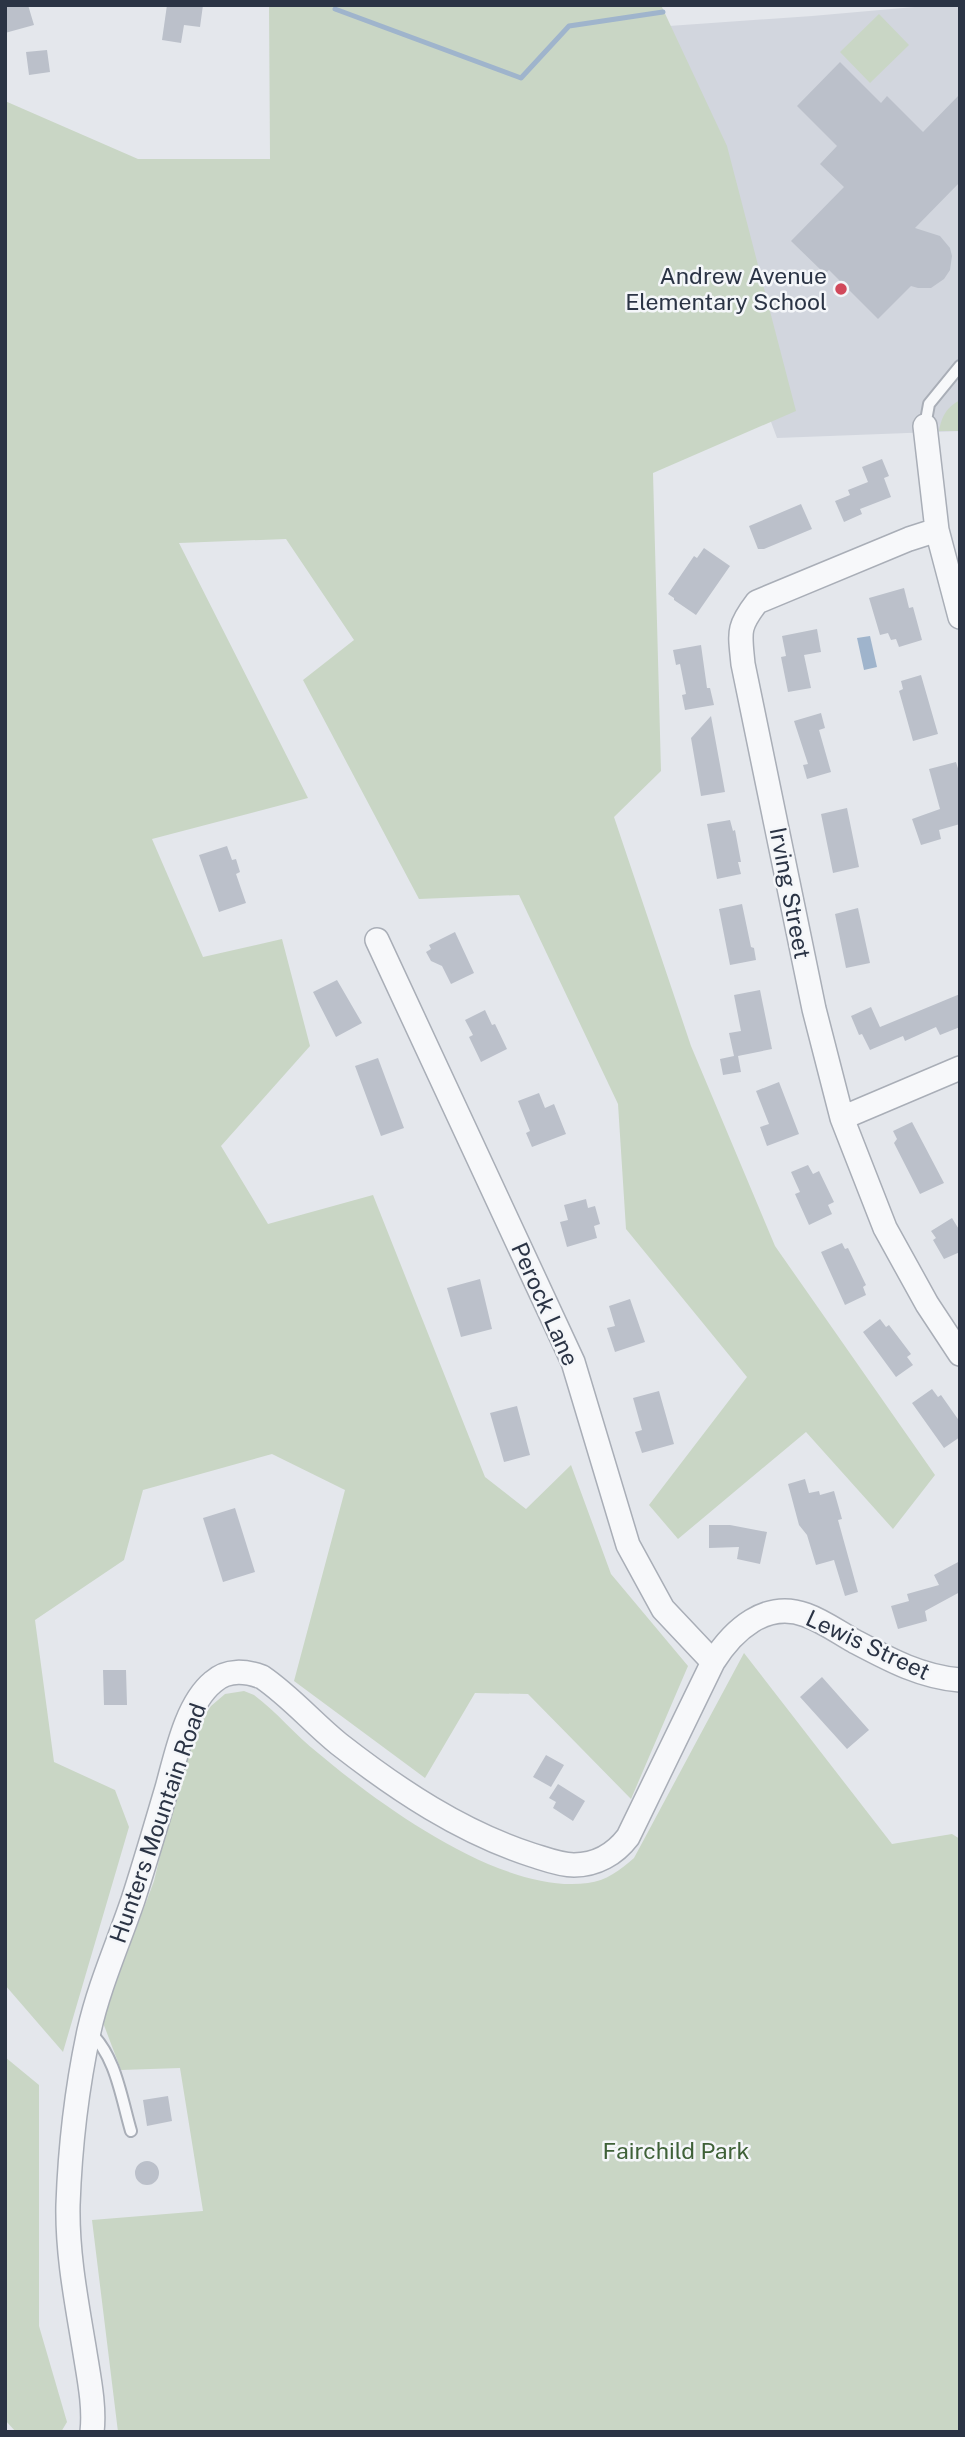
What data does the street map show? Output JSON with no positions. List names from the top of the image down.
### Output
{
  "streets": {
    "street": [
      "Irving Street",
      "Perock Lane",
      "Lewis Street",
      "Hunters Mountain Road"
    ]
  },
  "crossings": [
    ["Perock Lane", "Lewis Street"],
    ["Perock Lane", "Hunters Mountain Road"],
    ["Lewis Street", "Hunters Mountain Road"]
  ],
  "parks": ["Fairchild Park"],
  "places": ["Andrew Avenue Elementary School"]
}
